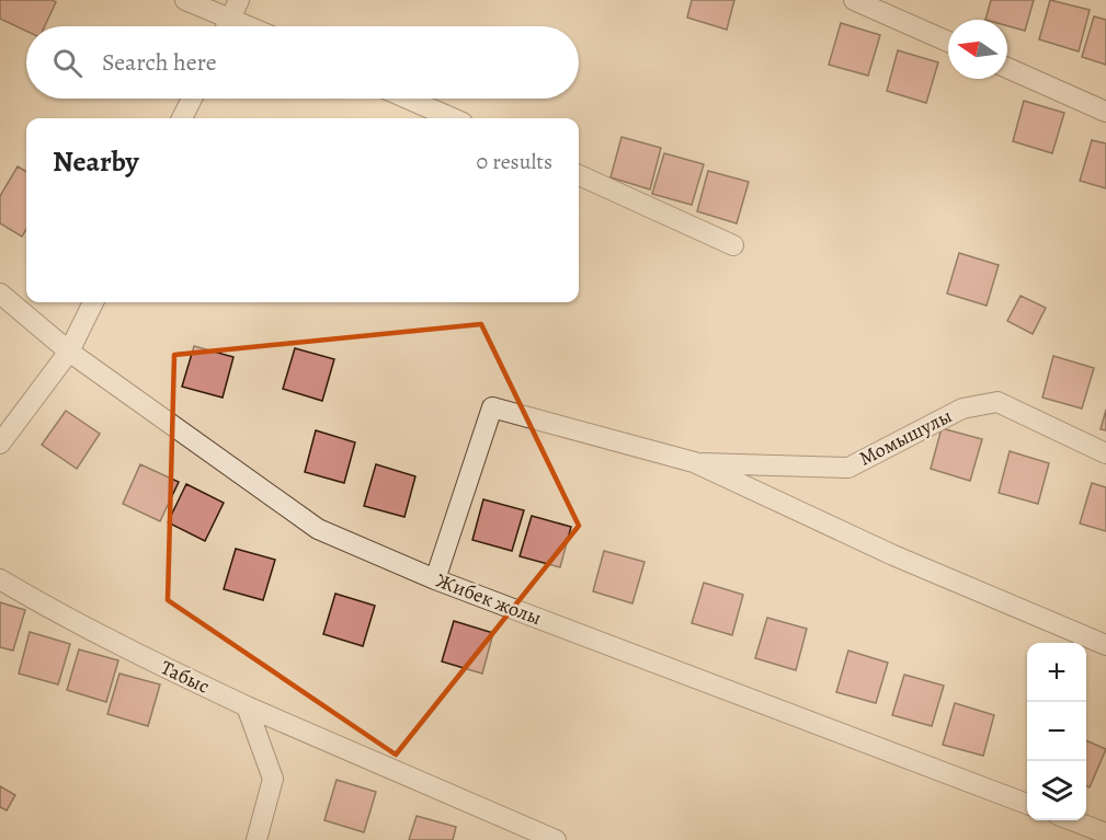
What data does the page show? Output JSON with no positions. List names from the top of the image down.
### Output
{
  "streets": {
    "street": ["Момышулы", "Жибек жолы", "Табыс"]
  },
  "north": "left",
  "page": {
    "search": "Search here",
    "heading": ["Nearby", "0 results"],
    "map_buttons": ["+", "−"]
  }
}
